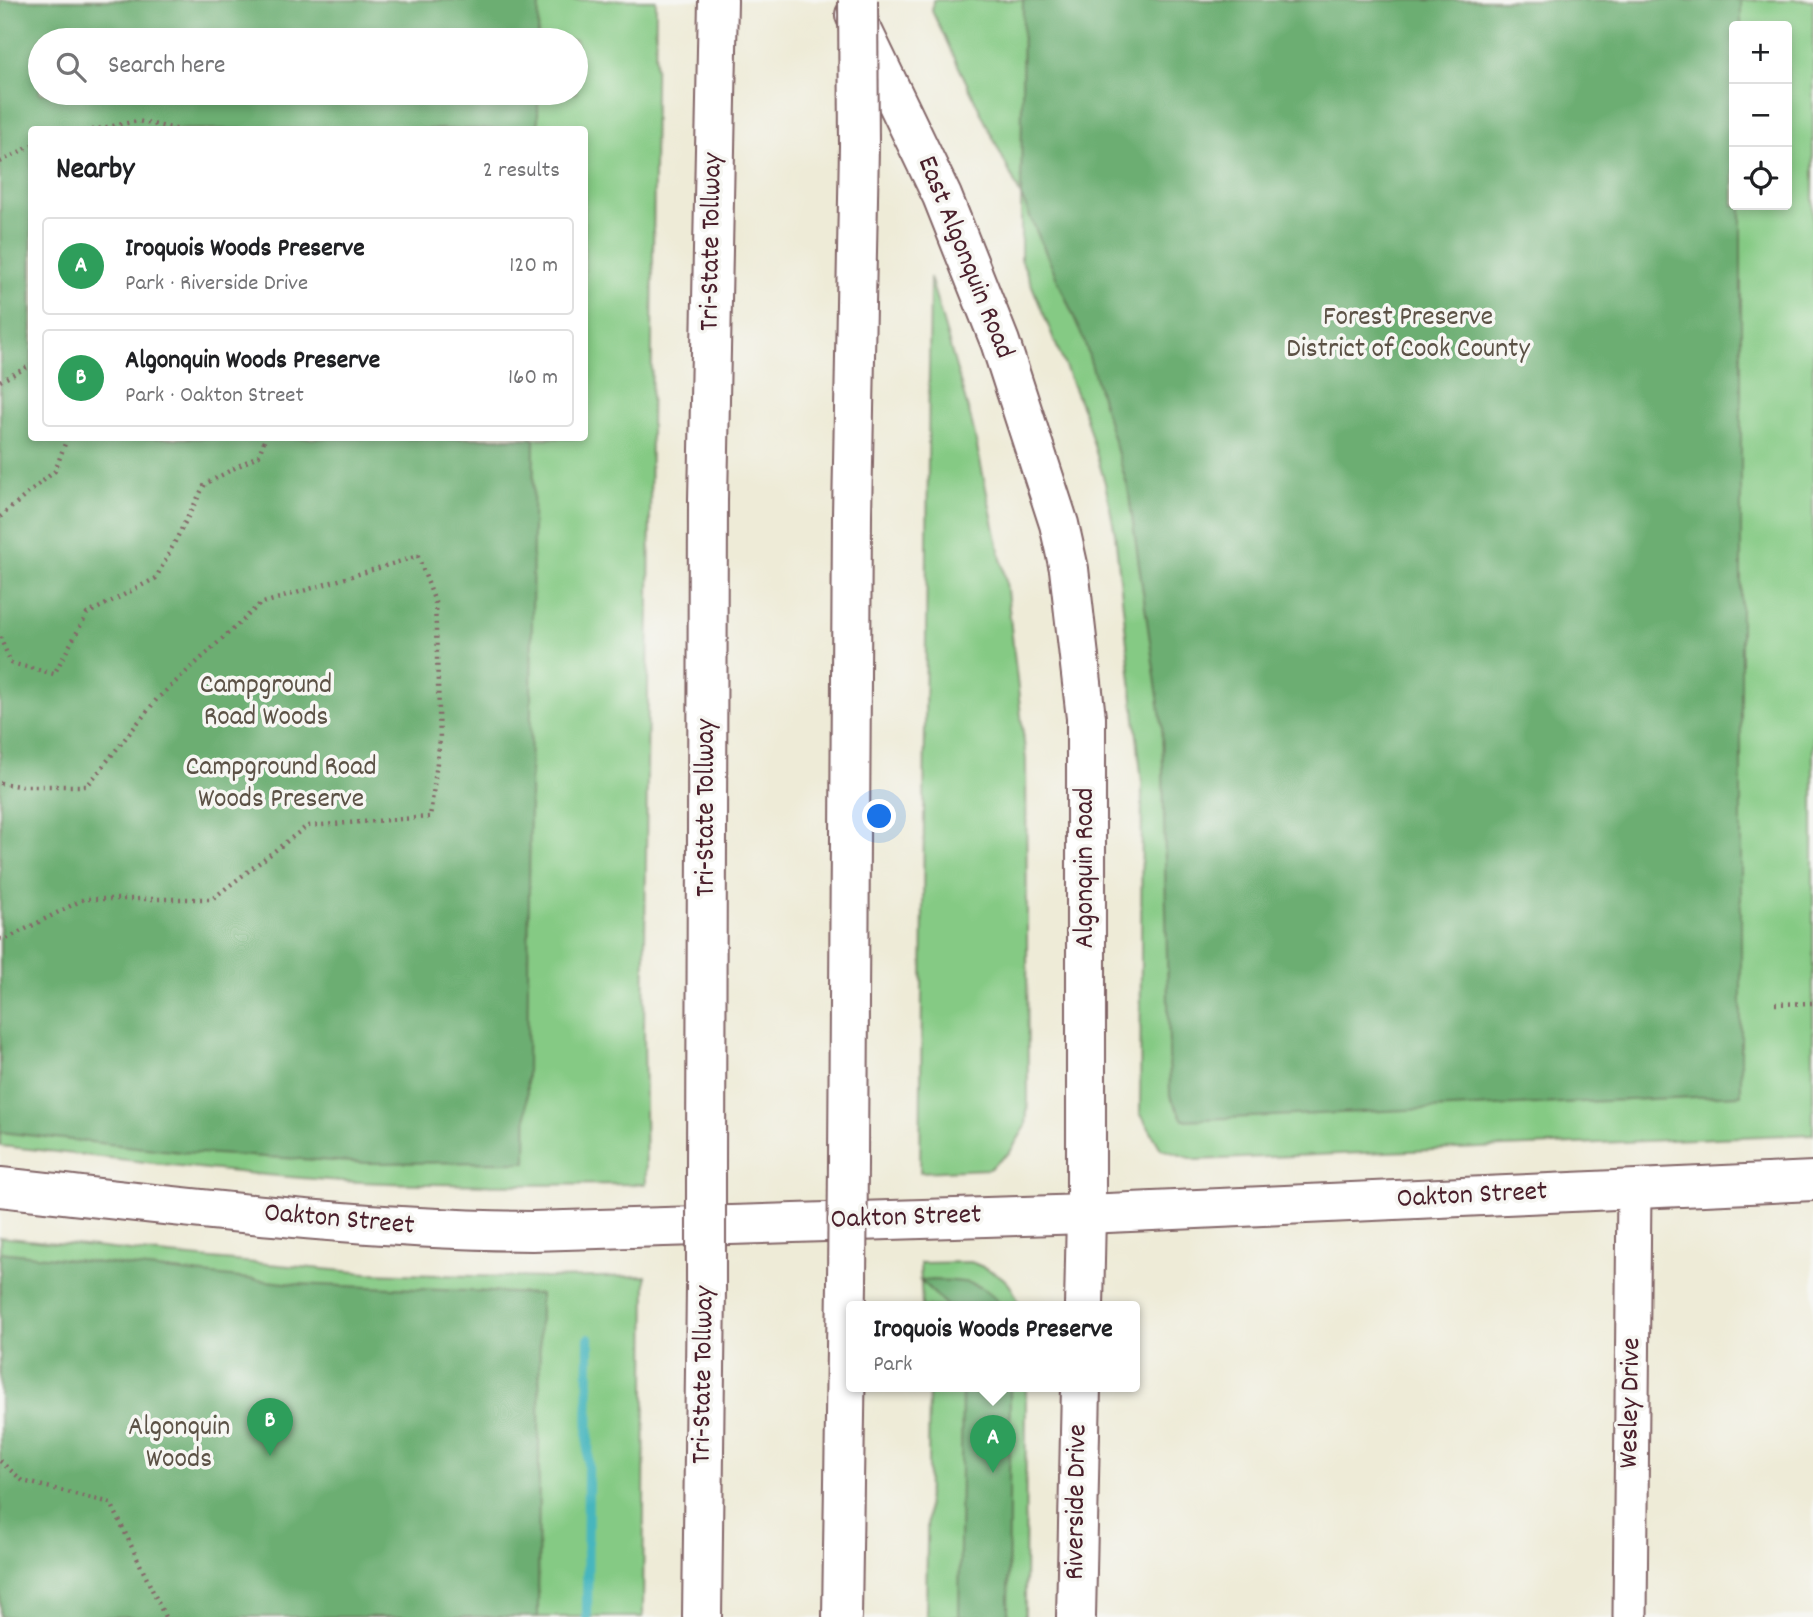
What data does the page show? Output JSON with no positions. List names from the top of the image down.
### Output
{
  "streets": {
    "main road": [
      "Tri-State Tollway",
      "East Algonquin Road",
      "Algonquin Road",
      "Oakton Street",
      "Riverside Drive"
    ],
    "street": ["Wesley Drive"]
  },
  "crossings": [
    ["East Algonquin Road", "Algonquin Road"],
    ["Algonquin Road", "Oakton Street"],
    ["Oakton Street", "Wesley Drive"]
  ],
  "parks": [
    "Forest Preserve District of Cook County",
    "Campground Road Woods",
    "Campground Road Woods Preserve",
    "Algonquin Woods"
  ],
  "page": {
    "map_buttons": ["+", "−"],
    "search": "Search here",
    "heading": ["Nearby", "2 results"],
    "list": [
      {
        "mark": "A",
        "name": "Iroquois Woods Preserve",
        "note": "Park · Riverside Drive",
        "value": "120 m"
      },
      {
        "mark": "B",
        "name": "Algonquin Woods Preserve",
        "note": "Park · Oakton Street",
        "value": "160 m"
      }
    ],
    "popup": ["Iroquois Woods Preserve", "Park"],
    "pins": ["B", "A"]
  }
}
